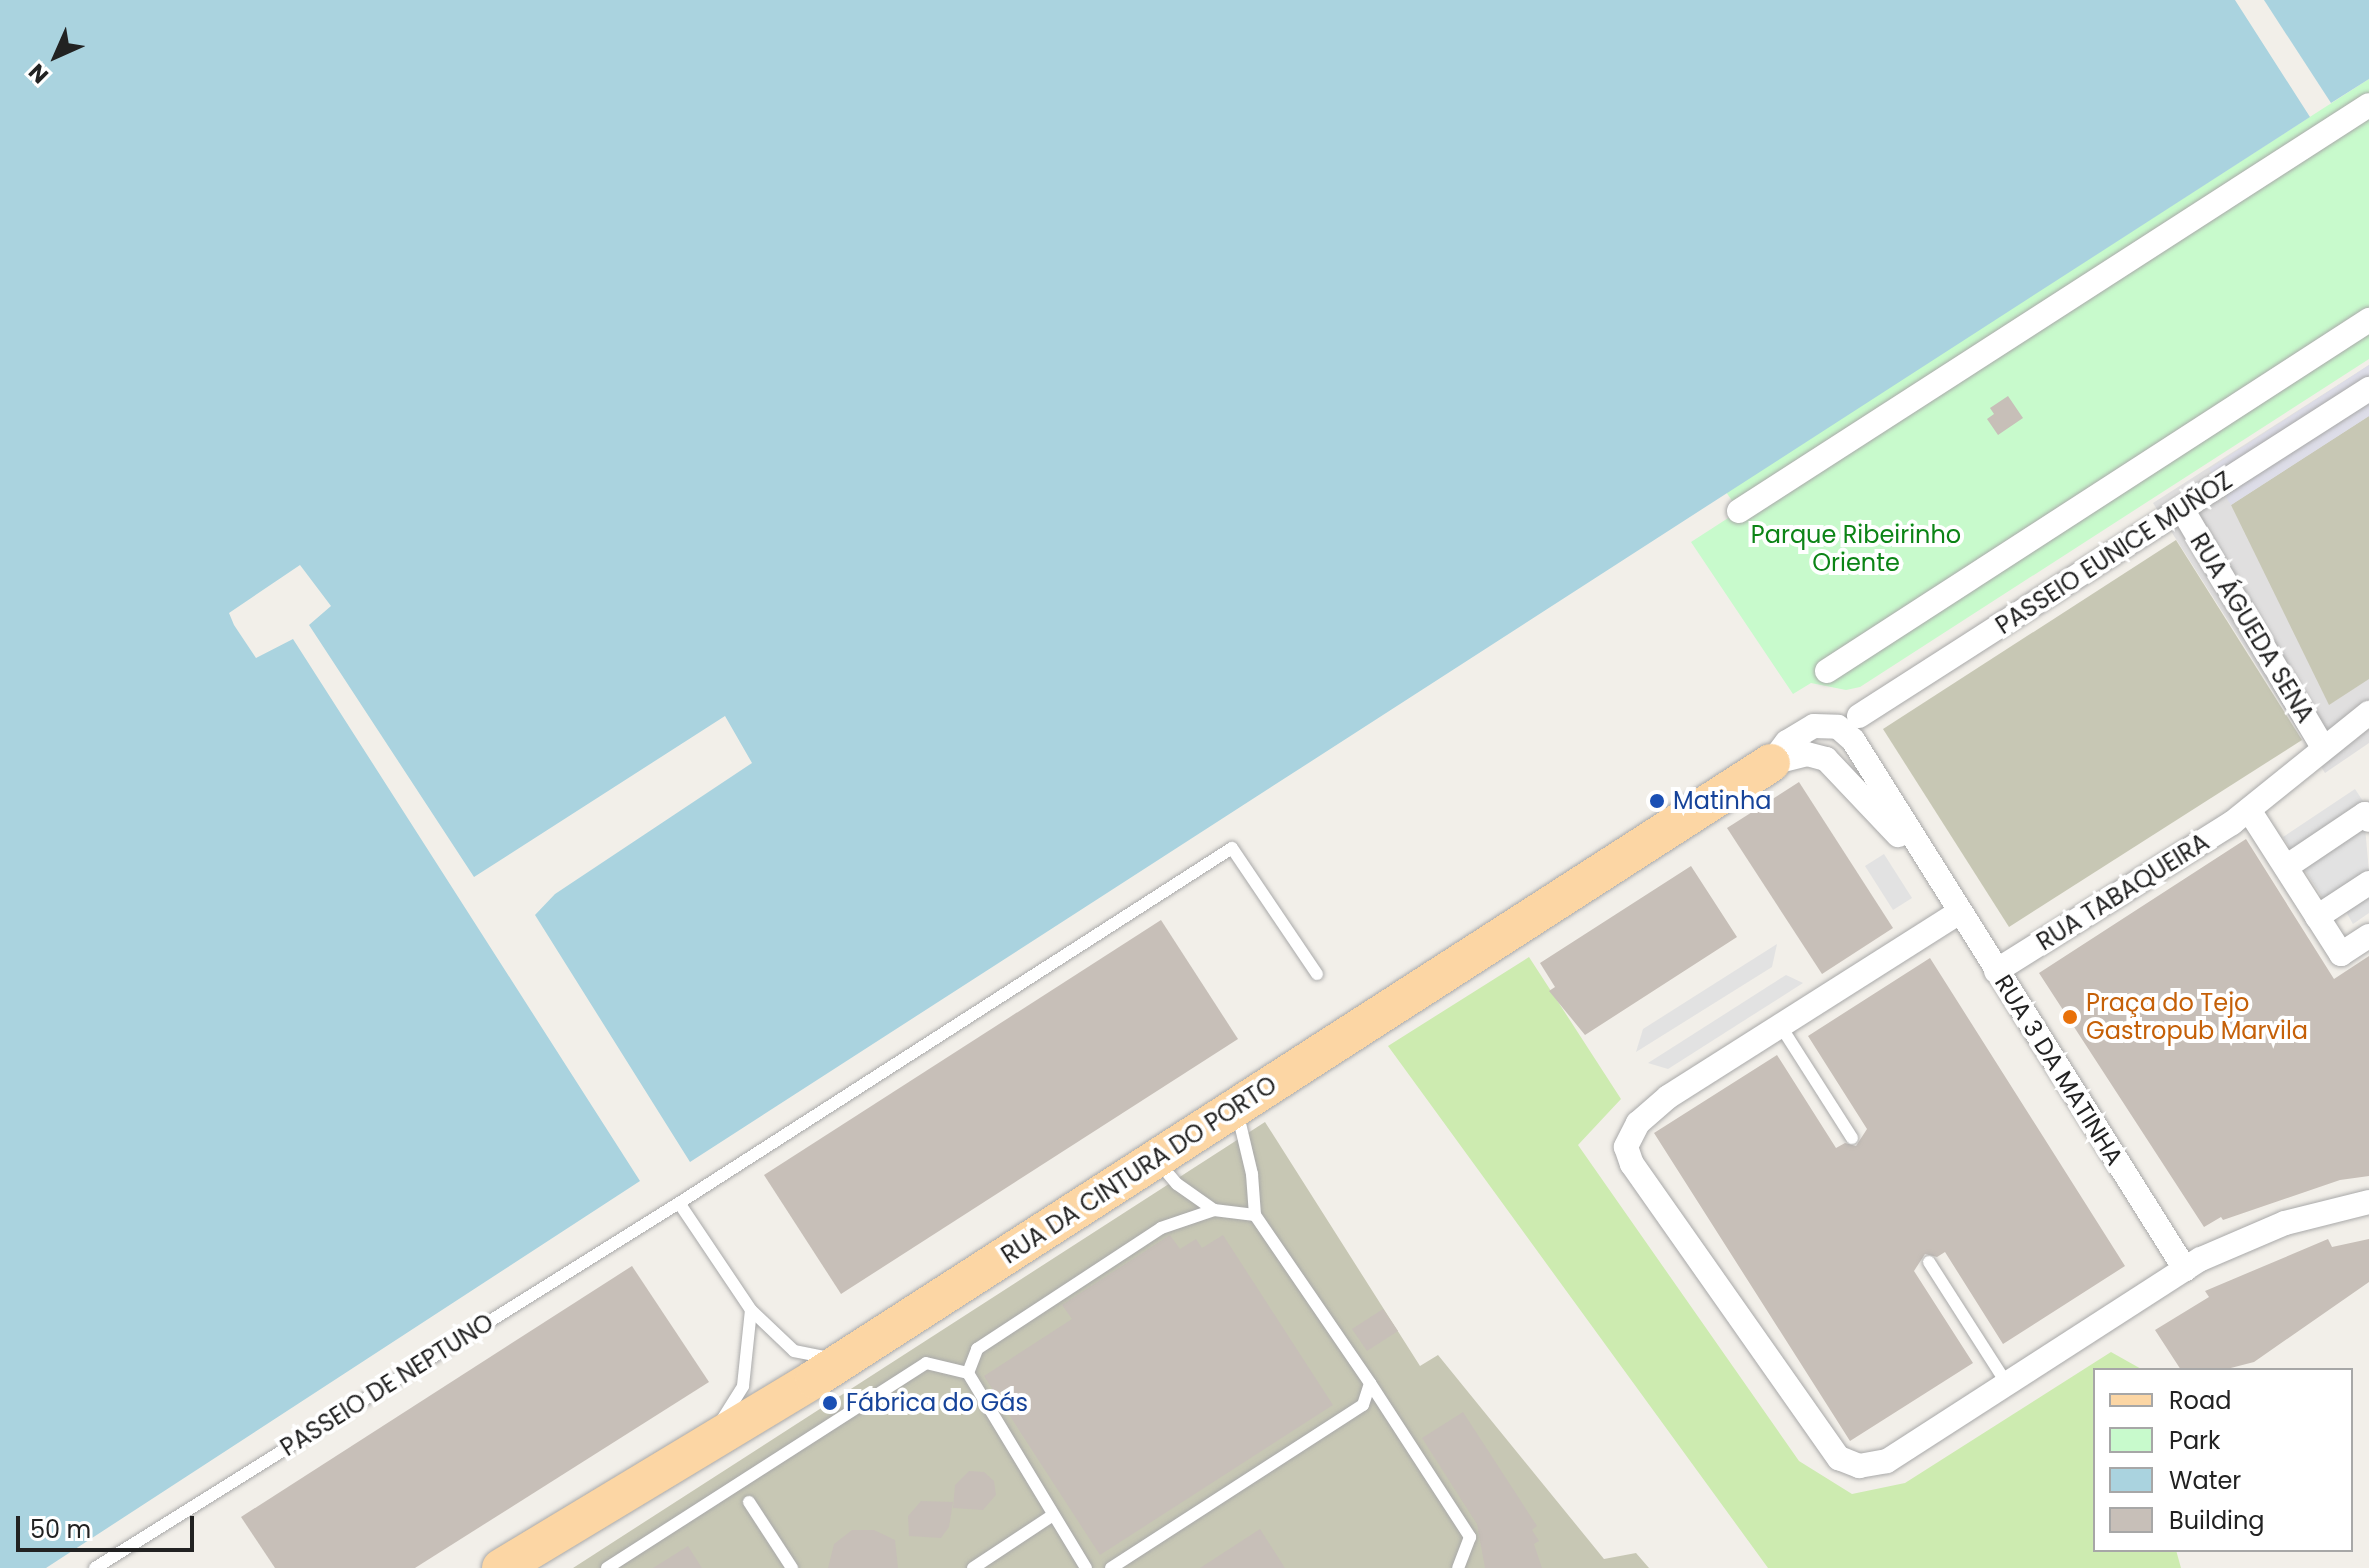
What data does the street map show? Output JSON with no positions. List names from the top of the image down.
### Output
{
  "streets": {
    "main road": ["RUA DA CINTURA DO PORTO"],
    "street": [
      "PASSEIO EUNICE MUÑOZ",
      "RUA ÁGUEDA SENA",
      "RUA TABAQUEIRA",
      "RUA 3 DA MATINHA"
    ],
    "lane": ["PASSEIO DE NEPTUNO"]
  },
  "crossings": [
    ["PASSEIO EUNICE MUÑOZ", "RUA ÁGUEDA SENA"],
    ["RUA ÁGUEDA SENA", "RUA TABAQUEIRA"],
    ["RUA TABAQUEIRA", "RUA 3 DA MATINHA"],
    ["RUA 3 DA MATINHA", "RUA DA CINTURA DO PORTO"]
  ],
  "parks": ["Parque Ribeirinho Oriente"],
  "places": ["Matinha", "Praça do Tejo Gastropub Marvila", "Fábrica do Gás"],
  "legend": [
    "Road",
    "Park",
    "Water",
    "Building"
  ],
  "scale_bar": "50 m",
  "north": "bottom left"
}
